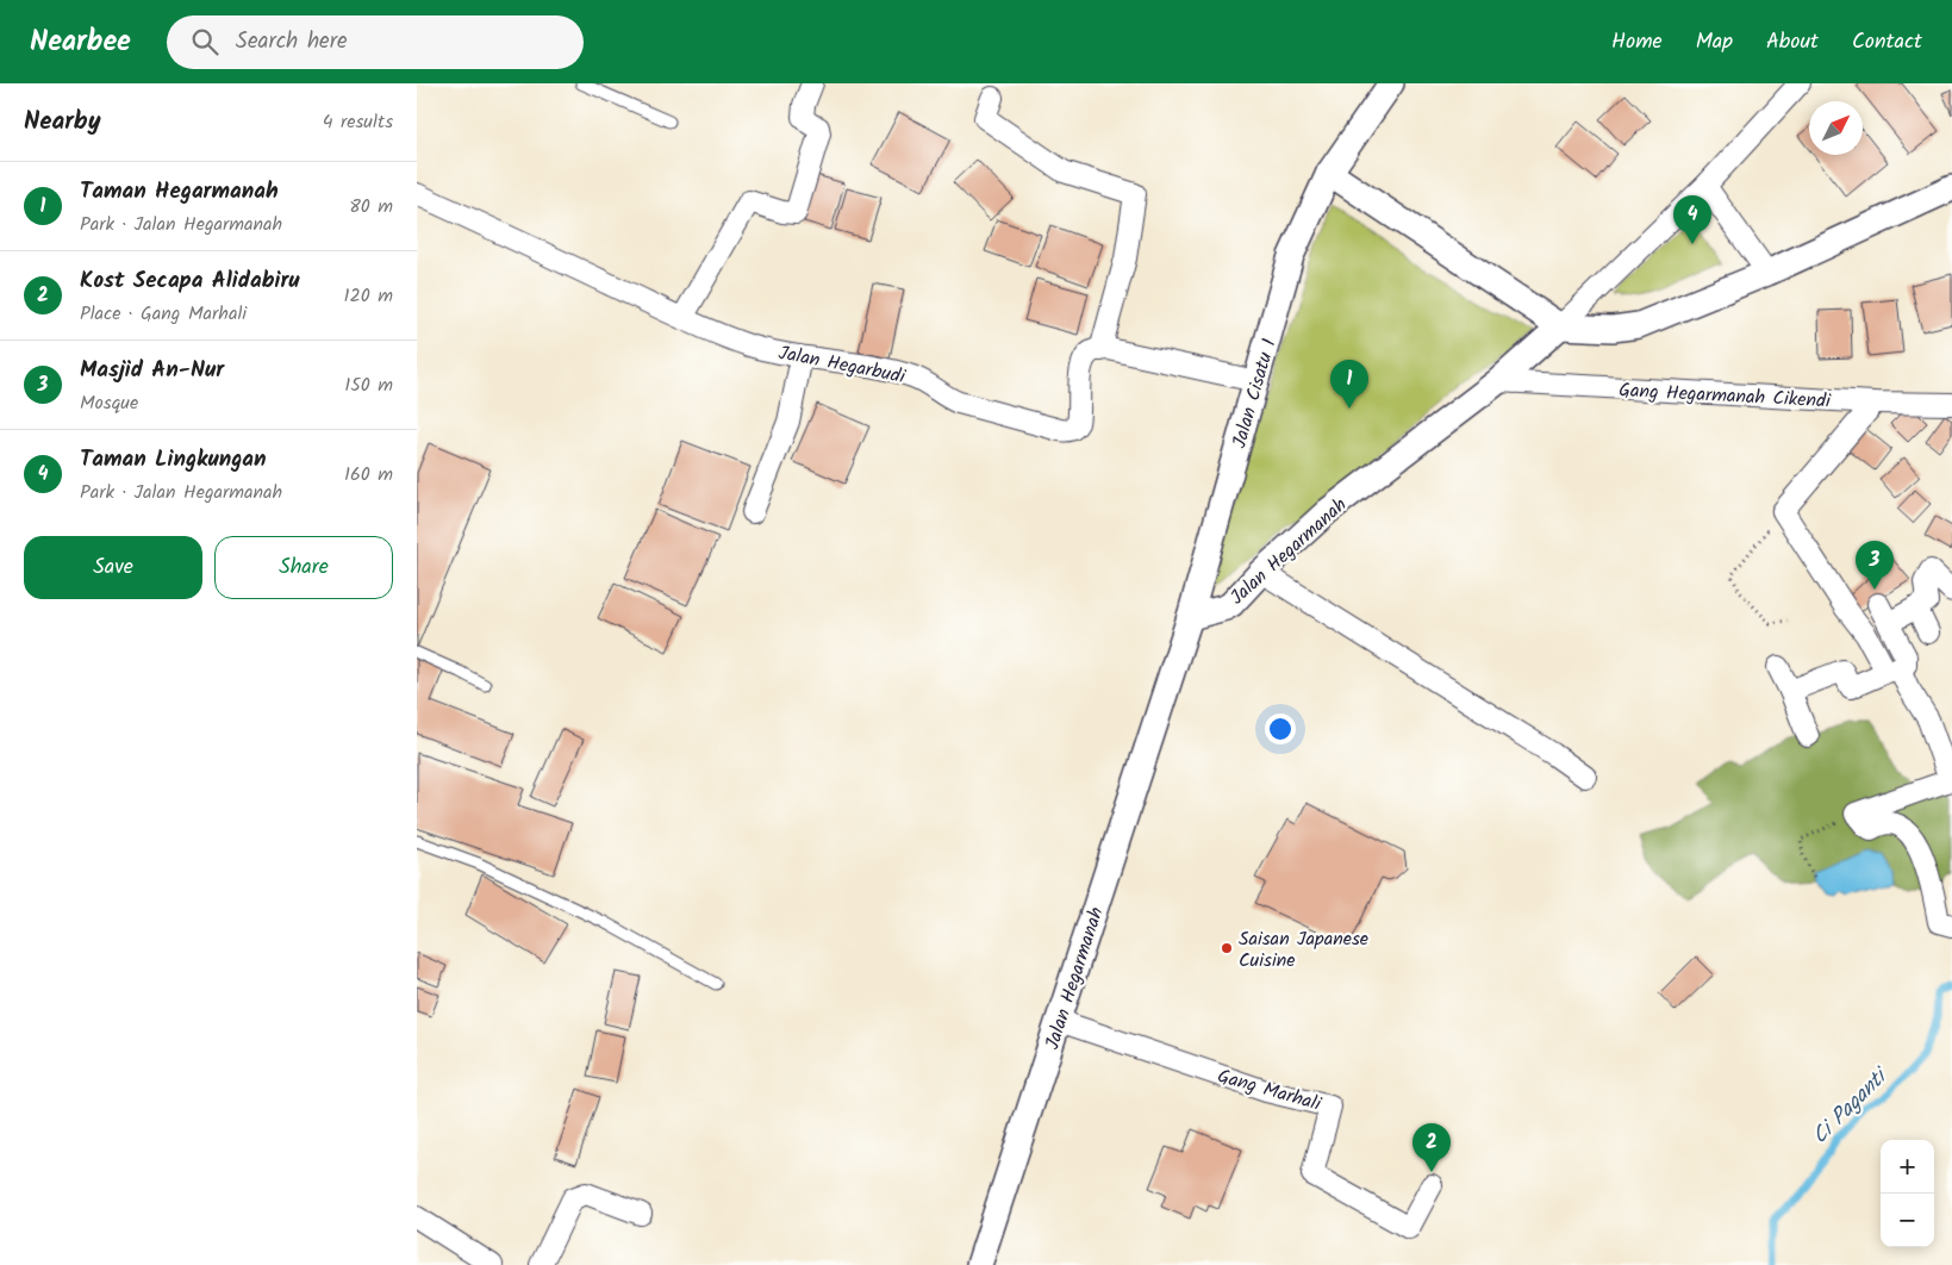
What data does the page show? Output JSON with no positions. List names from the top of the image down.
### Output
{
  "streets": {
    "street": [
      "Jalan Hegarbudi",
      "Jalan Cisatu 1",
      "Gang Hegarmanah Cikendi",
      "Jalan Hegarmanah",
      "Gang Marhali"
    ]
  },
  "crossings": [
    ["Jalan Cisatu 1", "Jalan Hegarmanah"],
    ["Gang Hegarmanah Cikendi", "Jalan Hegarmanah"],
    ["Jalan Hegarmanah", "Gang Marhali"]
  ],
  "water": ["Ci Paganti"],
  "places": ["Saisan Japanese Cuisine"],
  "north": "top right",
  "page": {
    "header": "Nearbee",
    "search": "Search here",
    "nav": [
      "Home",
      "Map",
      "About",
      "Contact"
    ],
    "heading": ["Nearby", "4 results"],
    "list": [
      {
        "mark": "1",
        "name": "Taman Hegarmanah",
        "note": "Park · Jalan Hegarmanah",
        "value": "80 m"
      },
      {
        "mark": "2",
        "name": "Kost Secapa Alidabiru",
        "note": "Place · Gang Marhali",
        "value": "120 m"
      },
      {
        "mark": "3",
        "name": "Masjid An-Nur",
        "note": "Mosque",
        "value": "150 m"
      },
      {
        "mark": "4",
        "name": "Taman Lingkungan",
        "note": "Park · Jalan Hegarmanah",
        "value": "160 m"
      }
    ],
    "pins": [
      "4",
      "1",
      "3",
      "2"
    ],
    "buttons": ["Save", "Share"],
    "map_buttons": ["+", "−"]
  }
}
